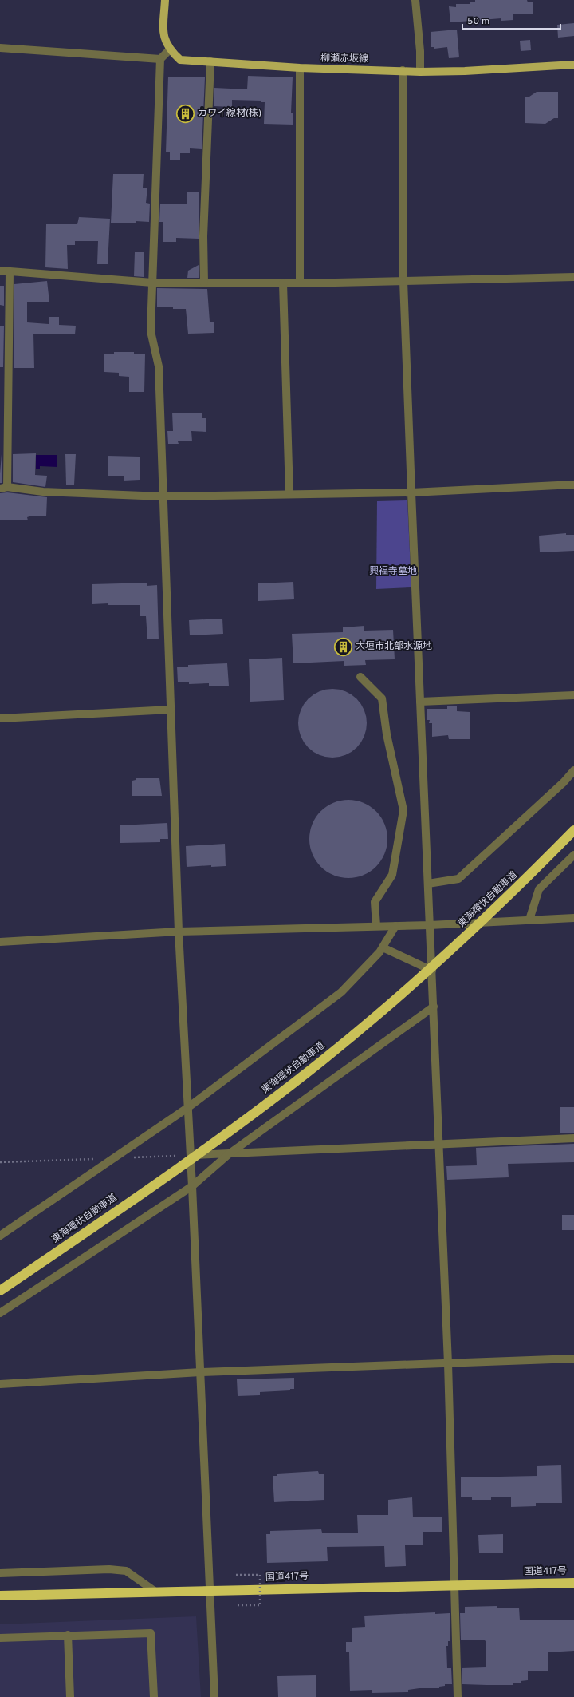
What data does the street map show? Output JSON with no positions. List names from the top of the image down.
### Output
{
  "streets": {
    "highway": ["東海環状自動車道", "国道417号"],
    "main road": ["柳瀬赤坂線"]
  },
  "parks": ["興福寺墓地"],
  "places": {
    "building": ["カワイ線材(株)", "大垣市北部水源地"]
  },
  "scale_bar": "50 m"
}
